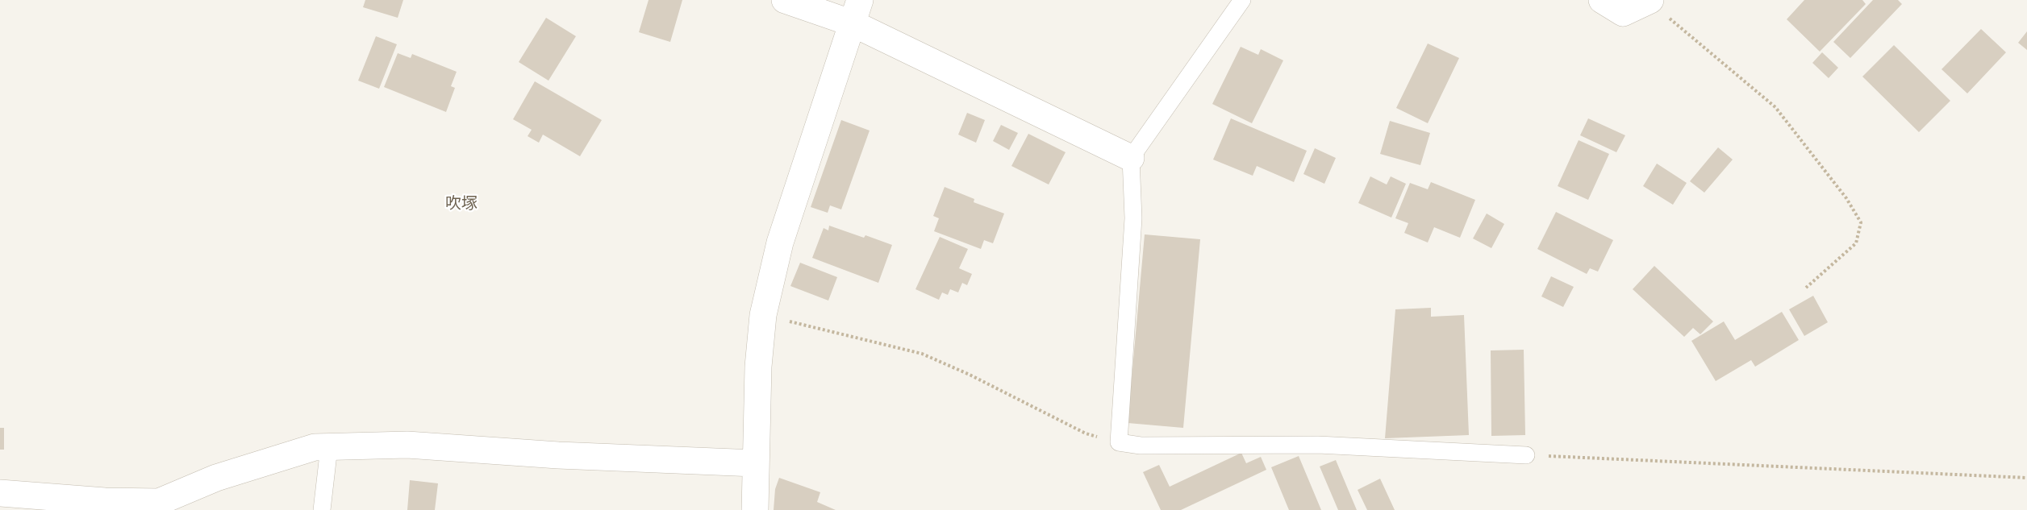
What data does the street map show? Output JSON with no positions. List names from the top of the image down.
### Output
{
  "districts": ["吹塚"]
}
